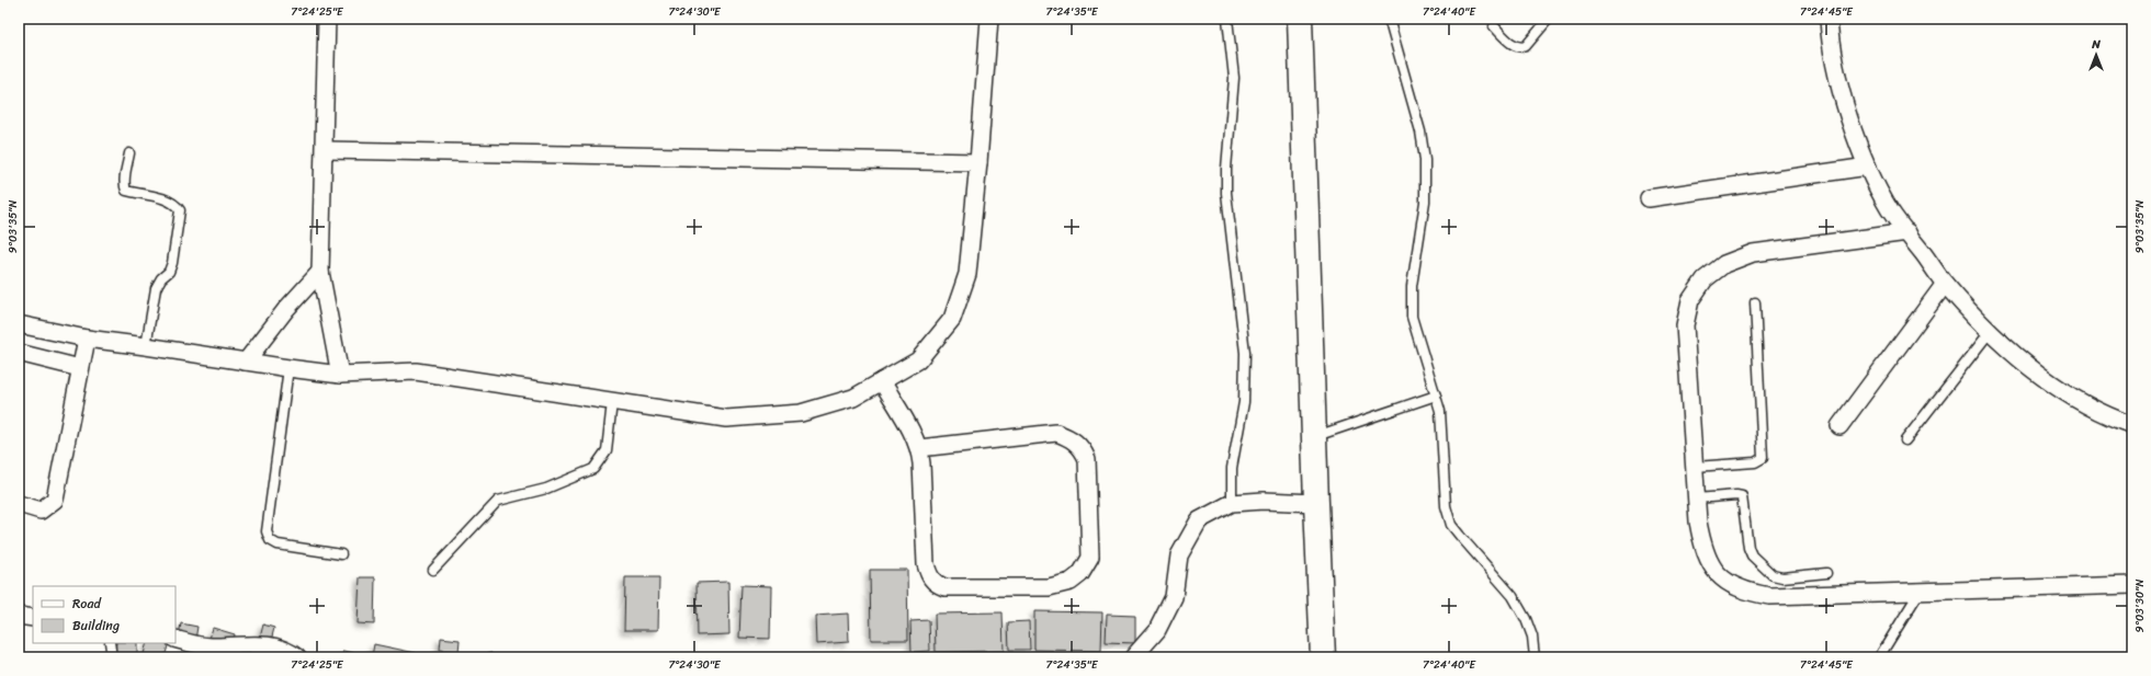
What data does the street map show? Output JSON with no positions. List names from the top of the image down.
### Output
{
  "legend": ["Road", "Building"],
  "north": "top",
  "coordinates": [
    "7°24'25\"E",
    "7°24'30\"E",
    "7°24'35\"E",
    "7°24'40\"E",
    "7°24'45\"E",
    "9°03'35\"N",
    "9°03'30\"N"
  ]
}
